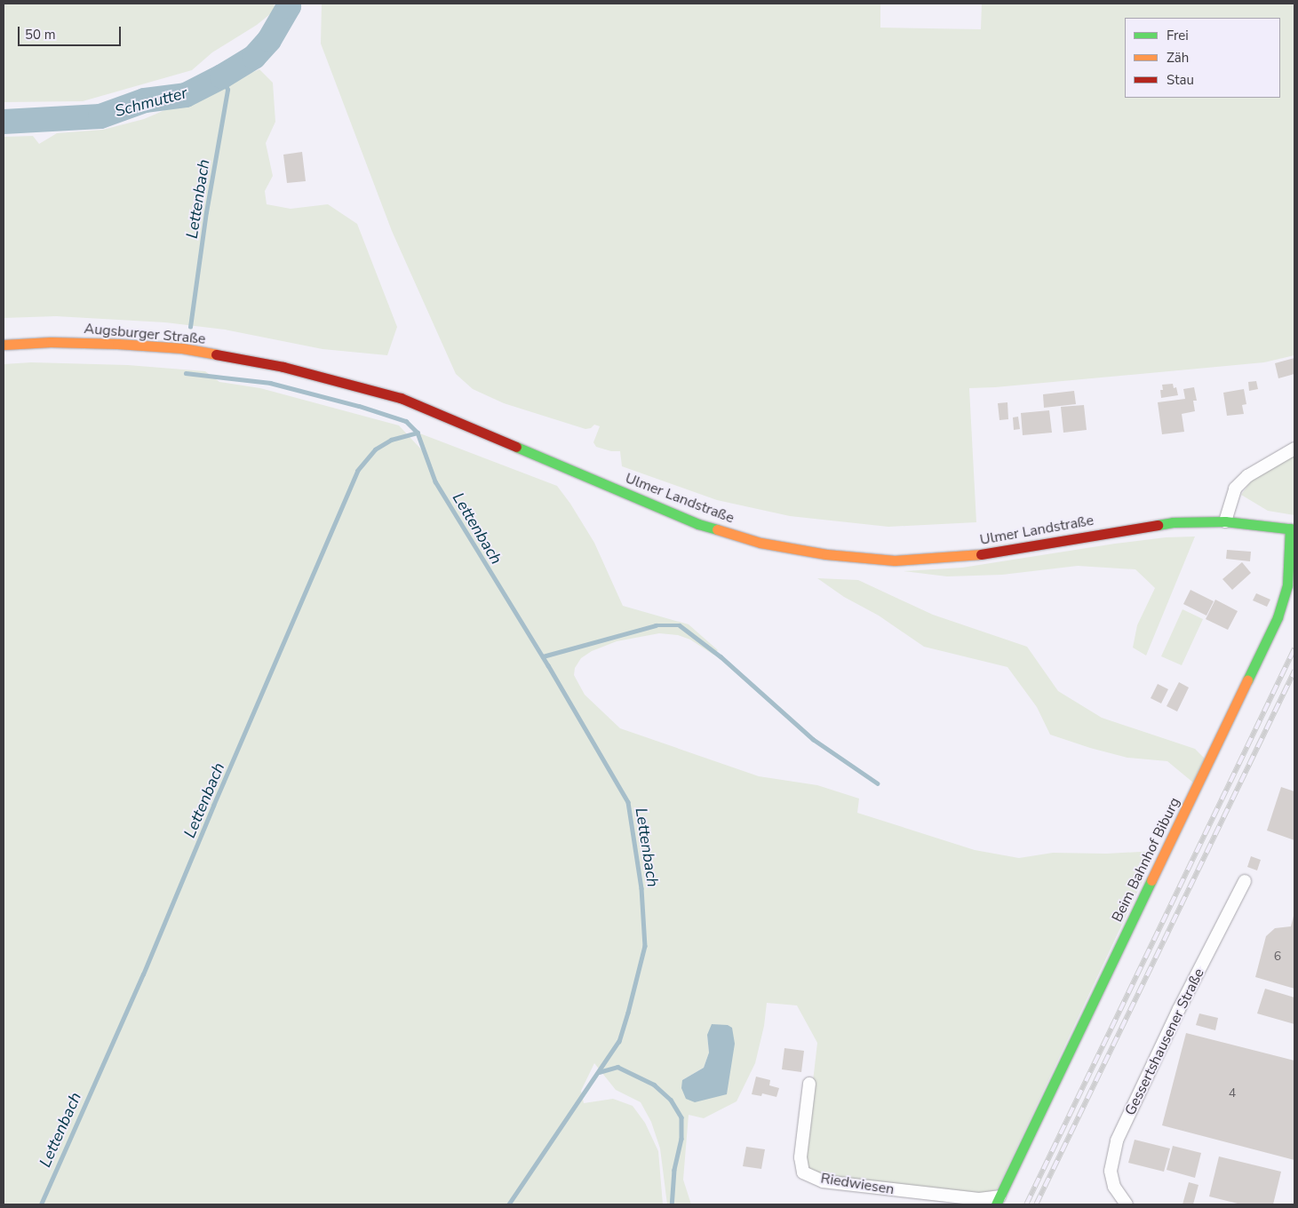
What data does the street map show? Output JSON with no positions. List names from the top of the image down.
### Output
{
  "streets": {
    "main road": ["Augsburger Straße", "Ulmer Landstraße", "Beim Bahnhof Biburg"],
    "street": ["Gessertshausener Straße", "Riedwiesen"]
  },
  "crossings": [
    ["Augsburger Straße", "Ulmer Landstraße"],
    ["Ulmer Landstraße", "Beim Bahnhof Biburg"],
    ["Beim Bahnhof Biburg", "Riedwiesen"]
  ],
  "water": ["Schmutter", "Lettenbach"],
  "house_numbers": ["6", "4"],
  "legend": ["Frei", "Zäh", "Stau"],
  "scale_bar": "50 m"
}
